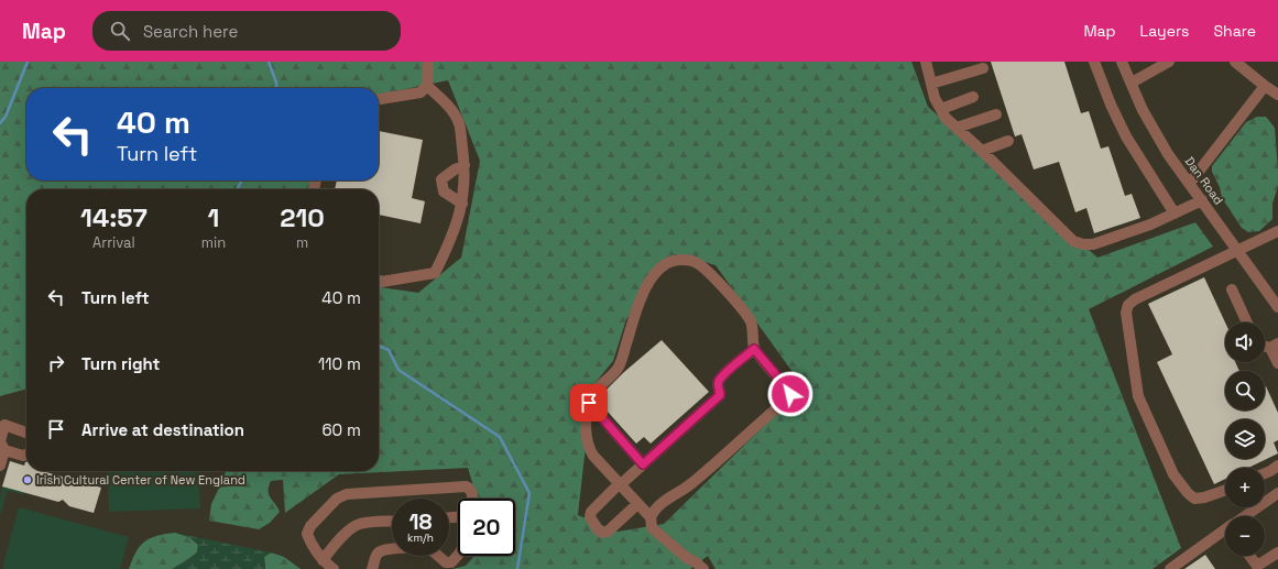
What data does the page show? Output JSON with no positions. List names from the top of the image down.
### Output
{
  "streets": {
    "street": ["Dan Road"]
  },
  "places": ["Irish Cultural Center of New England"],
  "page": {
    "header": "Map",
    "search": "Search here",
    "nav": ["Map", "Layers", "Share"],
    "turn": ["40 m", "Turn left"],
    "eta": [
      "14:57",
      "Arrival",
      "1",
      "min",
      "210",
      "m"
    ],
    "list": [
      {
        "name": "Turn left",
        "value": "40 m"
      },
      {
        "name": "Turn right",
        "value": "110 m"
      },
      {
        "name": "Arrive at destination",
        "value": "60 m"
      }
    ],
    "map_buttons": ["+", "−"],
    "speed": "18 km/h",
    "limit": "20"
  }
}
